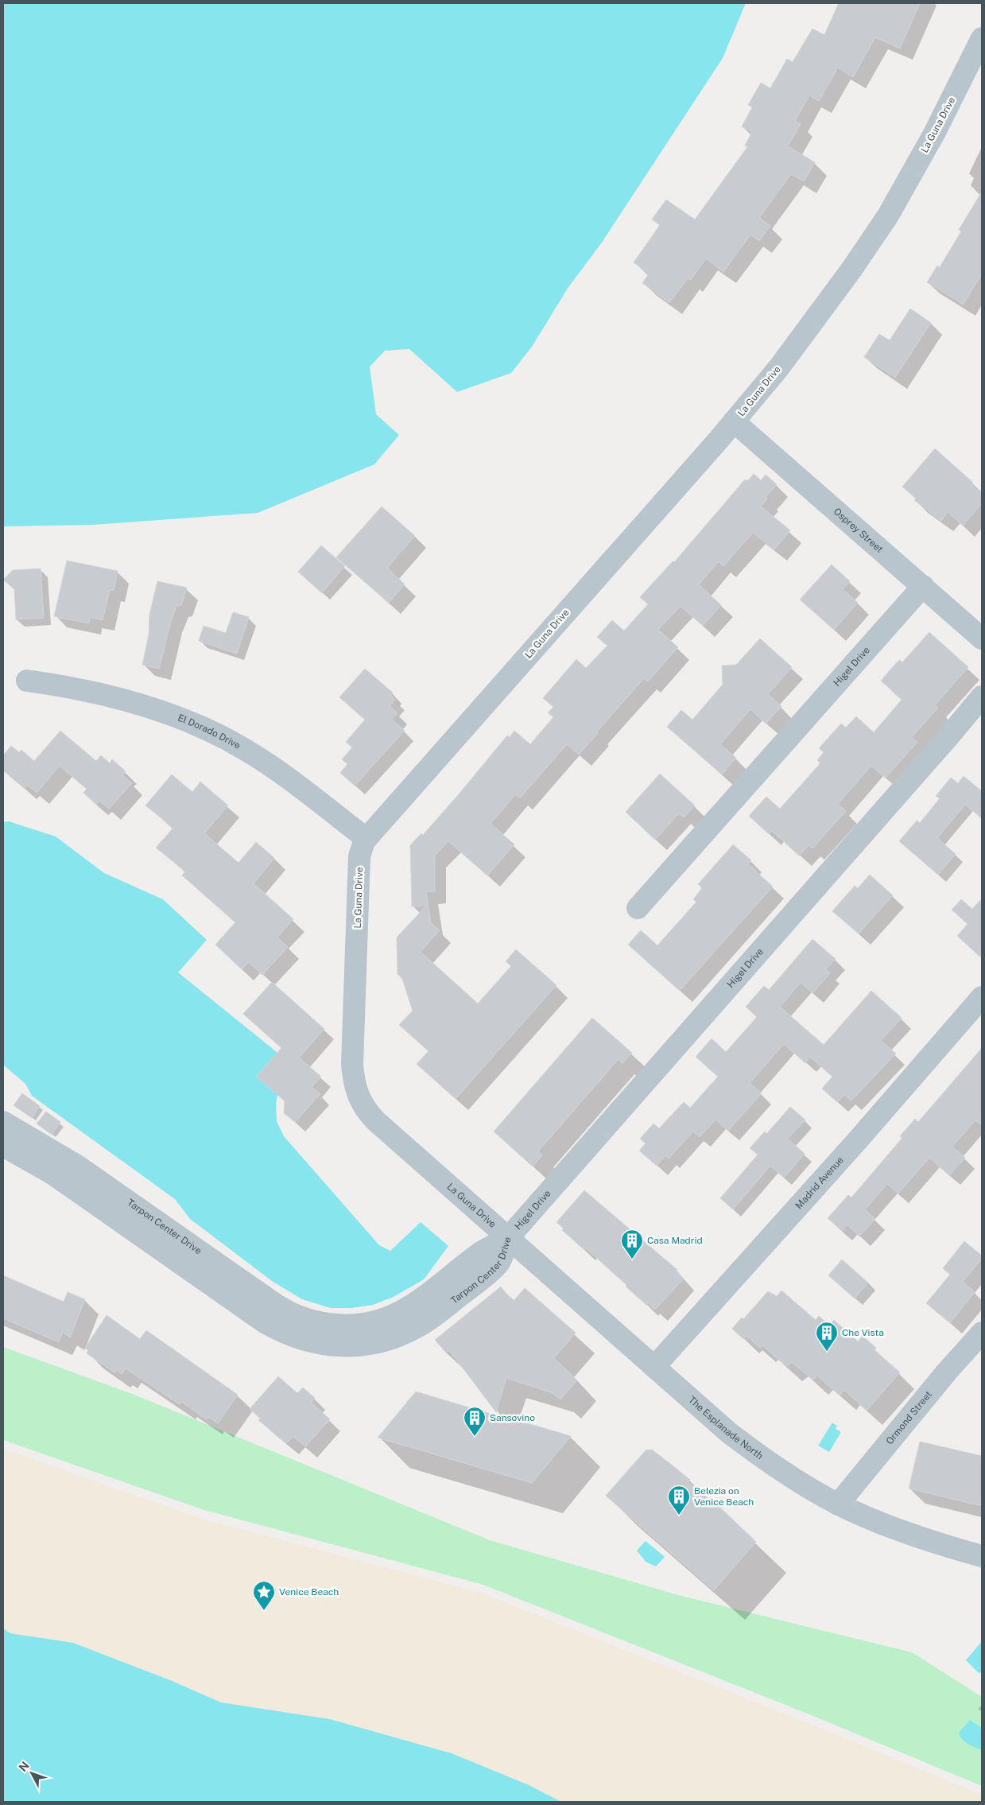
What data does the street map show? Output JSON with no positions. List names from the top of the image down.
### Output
{
  "streets": {
    "street": [
      "La Guna Drive",
      "Osprey Street",
      "Higel Drive",
      "El Dorado Drive",
      "Madrid Avenue",
      "Tarpon Center Drive",
      "Ormond Street",
      "The Esplanade North"
    ]
  },
  "crossings": [
    ["La Guna Drive", "Osprey Street"],
    ["La Guna Drive", "Higel Drive"],
    ["La Guna Drive", "El Dorado Drive"],
    ["La Guna Drive", "Tarpon Center Drive"],
    ["La Guna Drive", "The Esplanade North"],
    ["Osprey Street", "Higel Drive"],
    ["Higel Drive", "Tarpon Center Drive"],
    ["Higel Drive", "The Esplanade North"],
    ["Madrid Avenue", "The Esplanade North"],
    ["Tarpon Center Drive", "The Esplanade North"],
    ["Ormond Street", "The Esplanade North"]
  ],
  "places": {
    "building": [
      "Casa Madrid",
      "Che Vista",
      "Sansovino",
      "Belezia on Venice Beach"
    ],
    "place": ["Venice Beach"]
  },
  "north": "top left"
}
